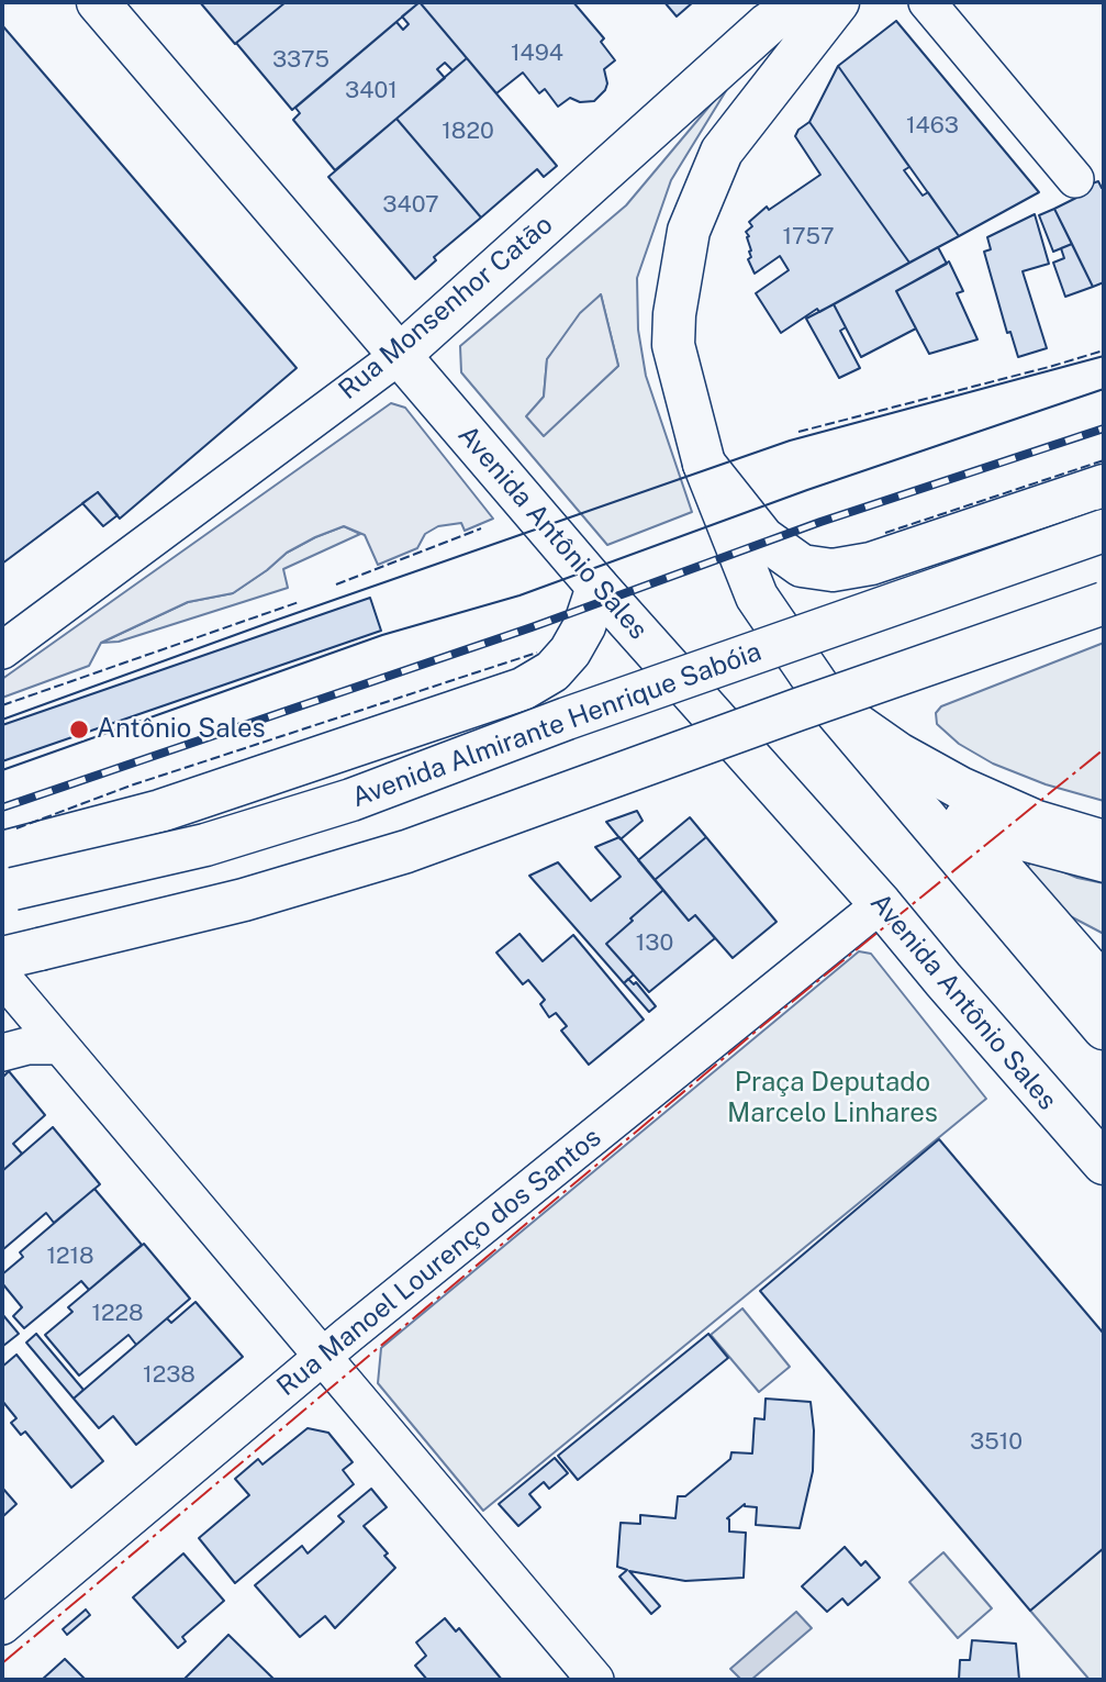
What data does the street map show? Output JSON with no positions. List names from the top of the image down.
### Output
{
  "streets": {
    "main road": ["Rua Monsenhor Catão", "Avenida Antônio Sales", "Avenida Almirante Henrique Sabóia"],
    "street": ["Rua Manoel Lourenço dos Santos"]
  },
  "crossings": [
    ["Rua Monsenhor Catão", "Avenida Antônio Sales"],
    ["Avenida Antônio Sales", "Rua Manoel Lourenço dos Santos"]
  ],
  "parks": ["Praça Deputado Marcelo Linhares"],
  "places": ["Antônio Sales"],
  "house_numbers": [
    "1494",
    "3375",
    "3401",
    "1463",
    "1820",
    "3407",
    "1757",
    "130",
    "1218",
    "1228",
    "1238",
    "3510"
  ]
}
